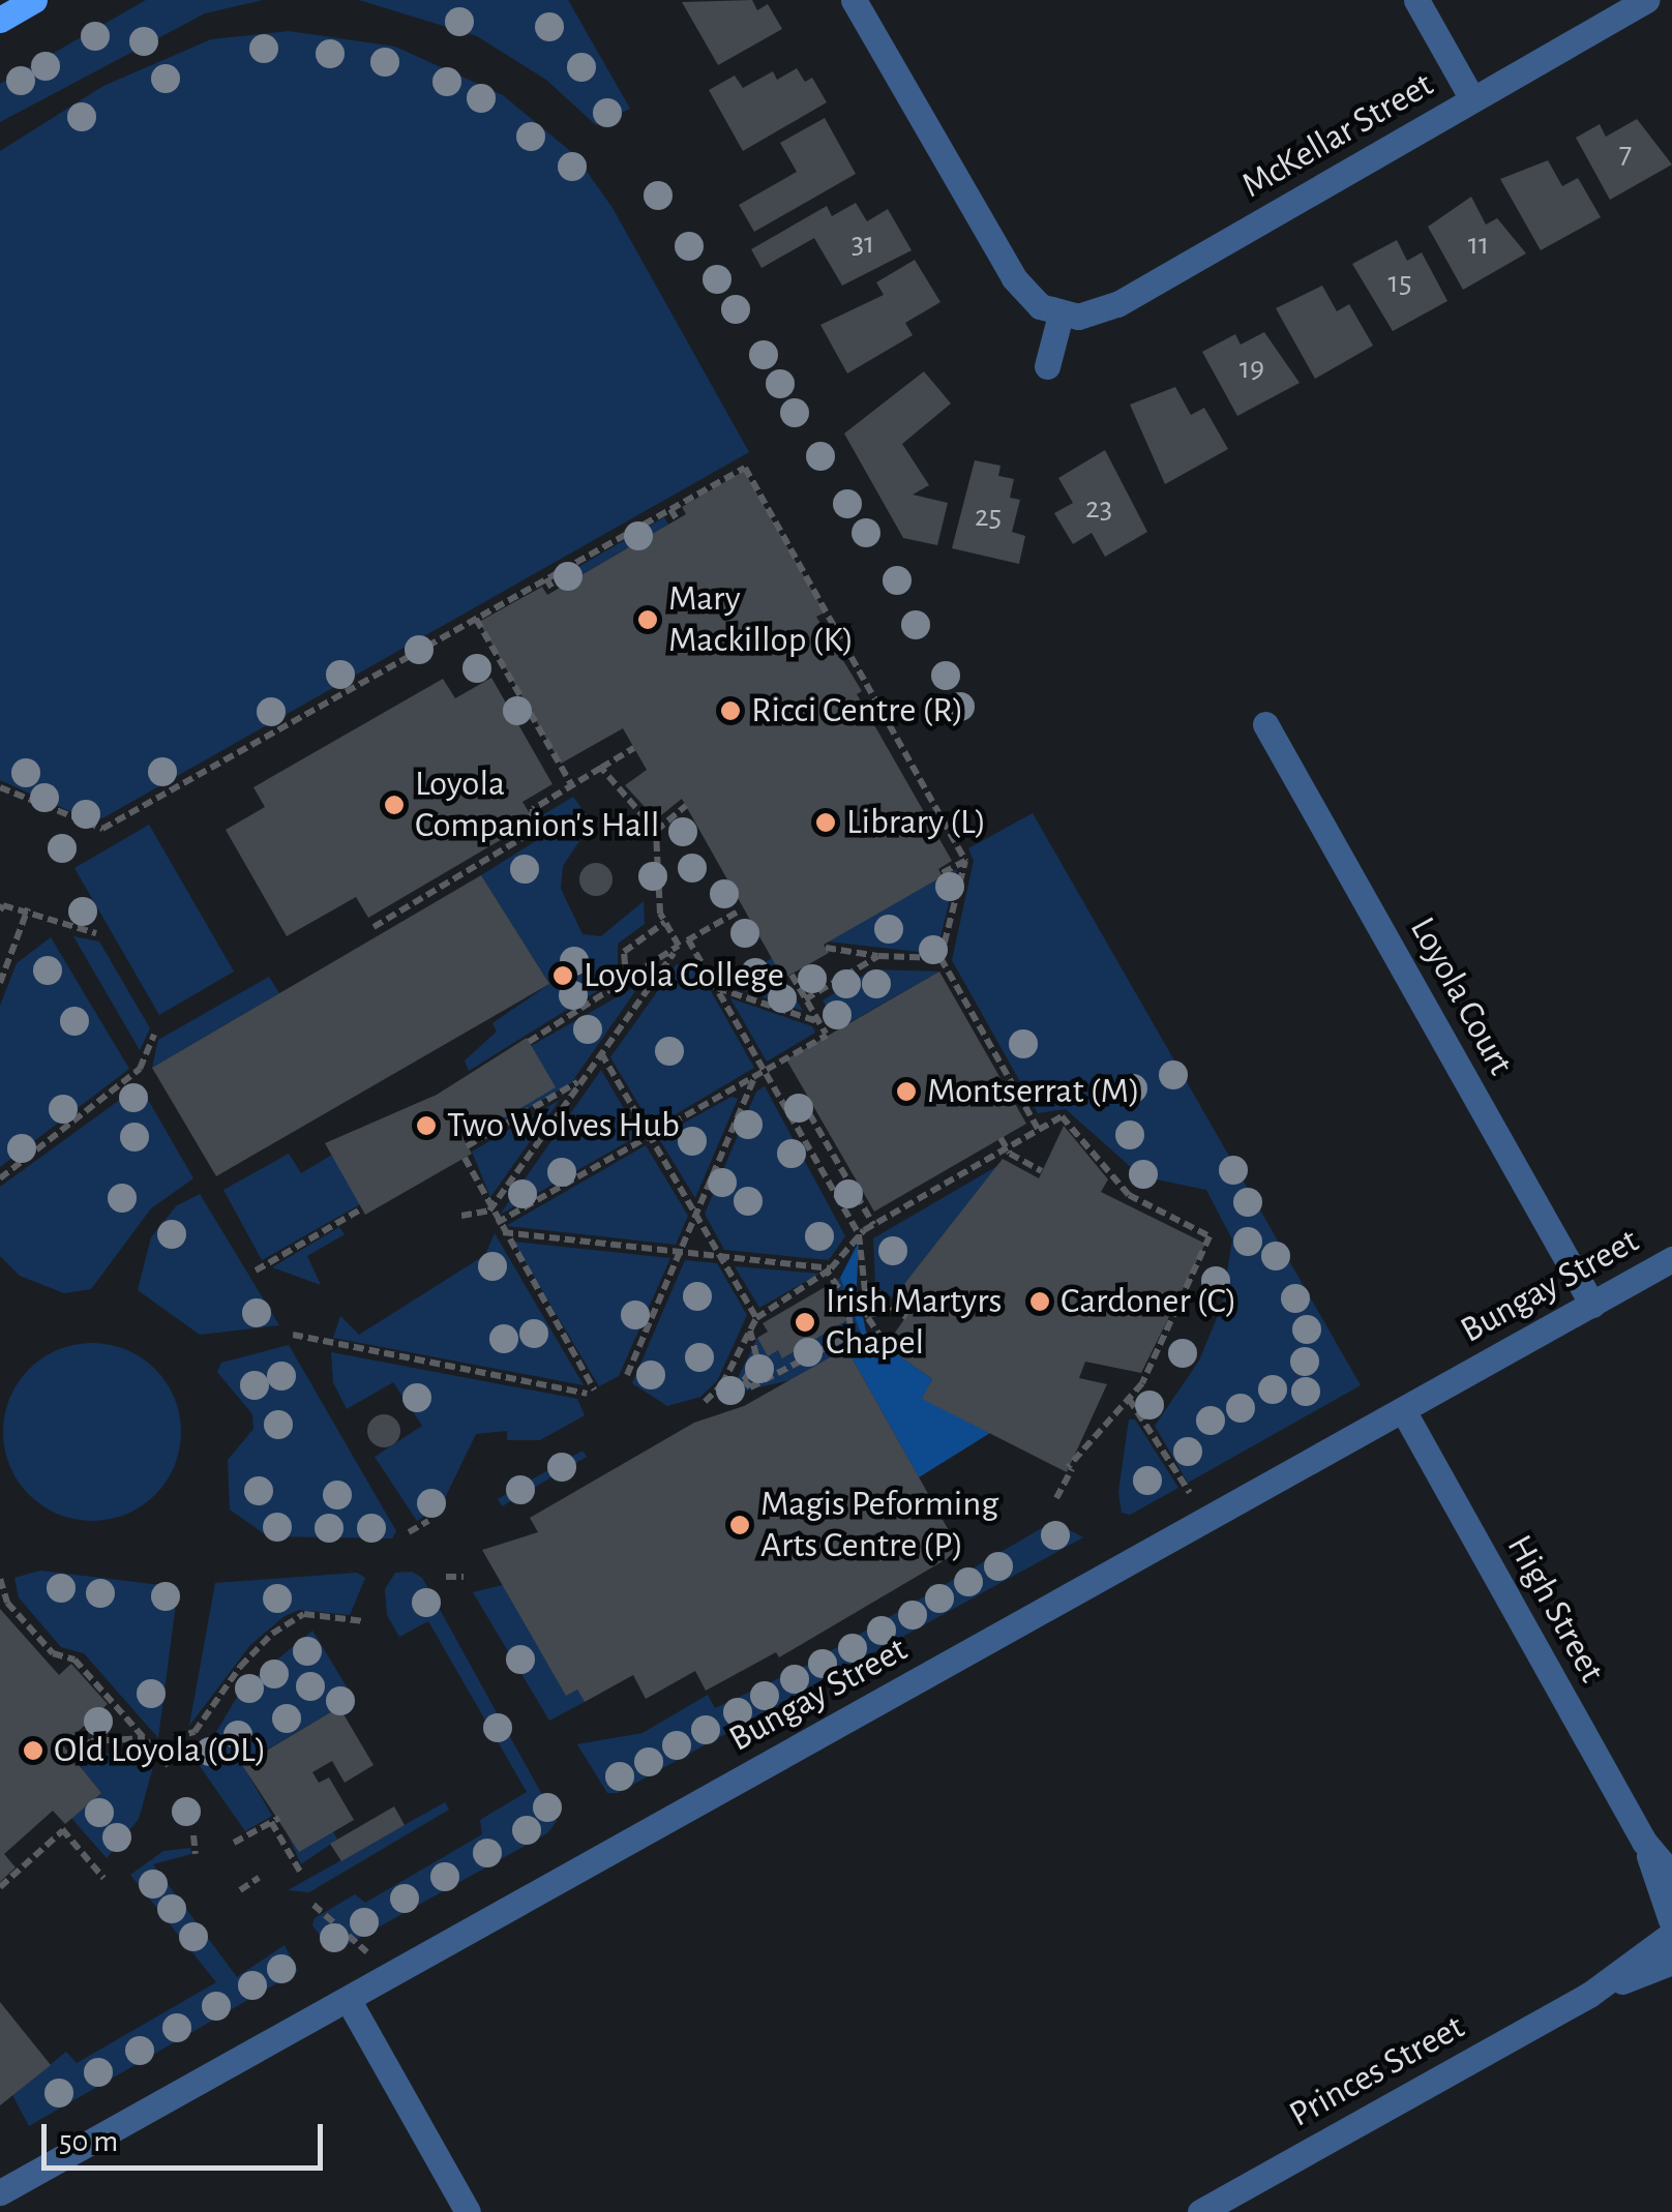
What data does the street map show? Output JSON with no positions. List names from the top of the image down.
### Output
{
  "streets": {
    "street": [
      "McKellar Street",
      "Loyola Court",
      "Bungay Street",
      "High Street",
      "Princes Street"
    ]
  },
  "crossings": [
    ["Loyola Court", "Bungay Street"],
    ["Bungay Street", "High Street"],
    ["High Street", "Princes Street"]
  ],
  "places": [
    "Mary Mackillop (K)",
    "Ricci Centre (R)",
    "Loyola Companion's Hall",
    "Library (L)",
    "Loyola College",
    "Montserrat (M)",
    "Two Wolves Hub",
    "Cardoner (C)",
    "Irish Martyrs Chapel",
    "Magis Peforming Arts Centre (P)",
    "Old Loyola (OL)"
  ],
  "house_numbers": [
    "7",
    "31",
    "11",
    "15",
    "19",
    "23",
    "25"
  ],
  "scale_bar": "50 m"
}
